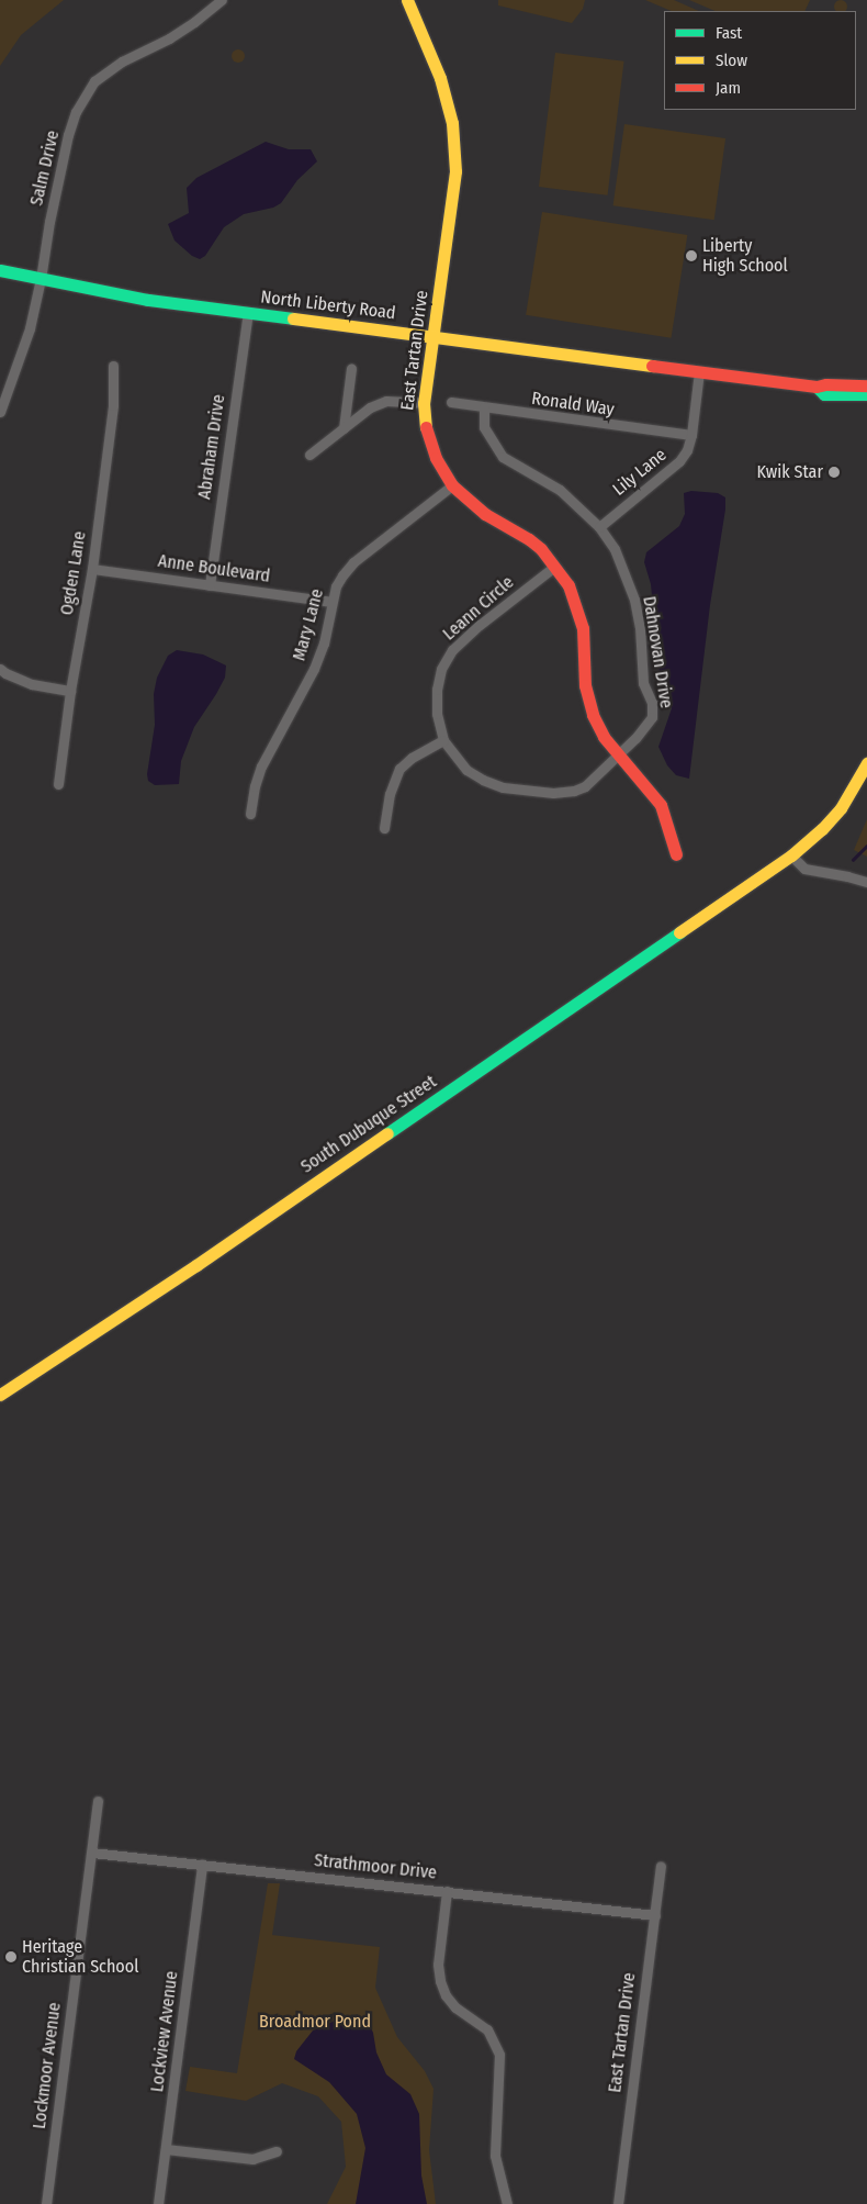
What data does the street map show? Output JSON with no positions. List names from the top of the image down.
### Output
{
  "streets": {
    "street": [
      "Salm Drive",
      "North Liberty Road",
      "East Tartan Drive",
      "Ronald Way",
      "Abraham Drive",
      "Lily Lane",
      "Anne Boulevard",
      "Ogden Lane",
      "Leann Circle",
      "Mary Lane",
      "Dahnovan Drive",
      "South Dubuque Street",
      "Strathmoor Drive",
      "Lockview Avenue",
      "Lockmoor Avenue"
    ]
  },
  "crossings": [
    ["Salm Drive", "North Liberty Road"],
    ["North Liberty Road", "East Tartan Drive"],
    ["North Liberty Road", "Abraham Drive"],
    ["North Liberty Road", "Lily Lane"],
    ["East Tartan Drive", "Leann Circle"],
    ["East Tartan Drive", "Mary Lane"],
    ["East Tartan Drive", "Dahnovan Drive"],
    ["East Tartan Drive", "Strathmoor Drive"],
    ["Ronald Way", "Lily Lane"],
    ["Ronald Way", "Dahnovan Drive"],
    ["Abraham Drive", "Anne Boulevard"],
    ["Lily Lane", "Dahnovan Drive"],
    ["Anne Boulevard", "Ogden Lane"],
    ["Anne Boulevard", "Mary Lane"],
    ["Leann Circle", "Dahnovan Drive"],
    ["Strathmoor Drive", "Lockview Avenue"],
    ["Strathmoor Drive", "Lockmoor Avenue"]
  ],
  "parks": ["Broadmor Pond"],
  "places": ["Liberty High School", "Kwik Star", "Heritage Christian School"],
  "legend": ["Fast", "Slow", "Jam"]
}
